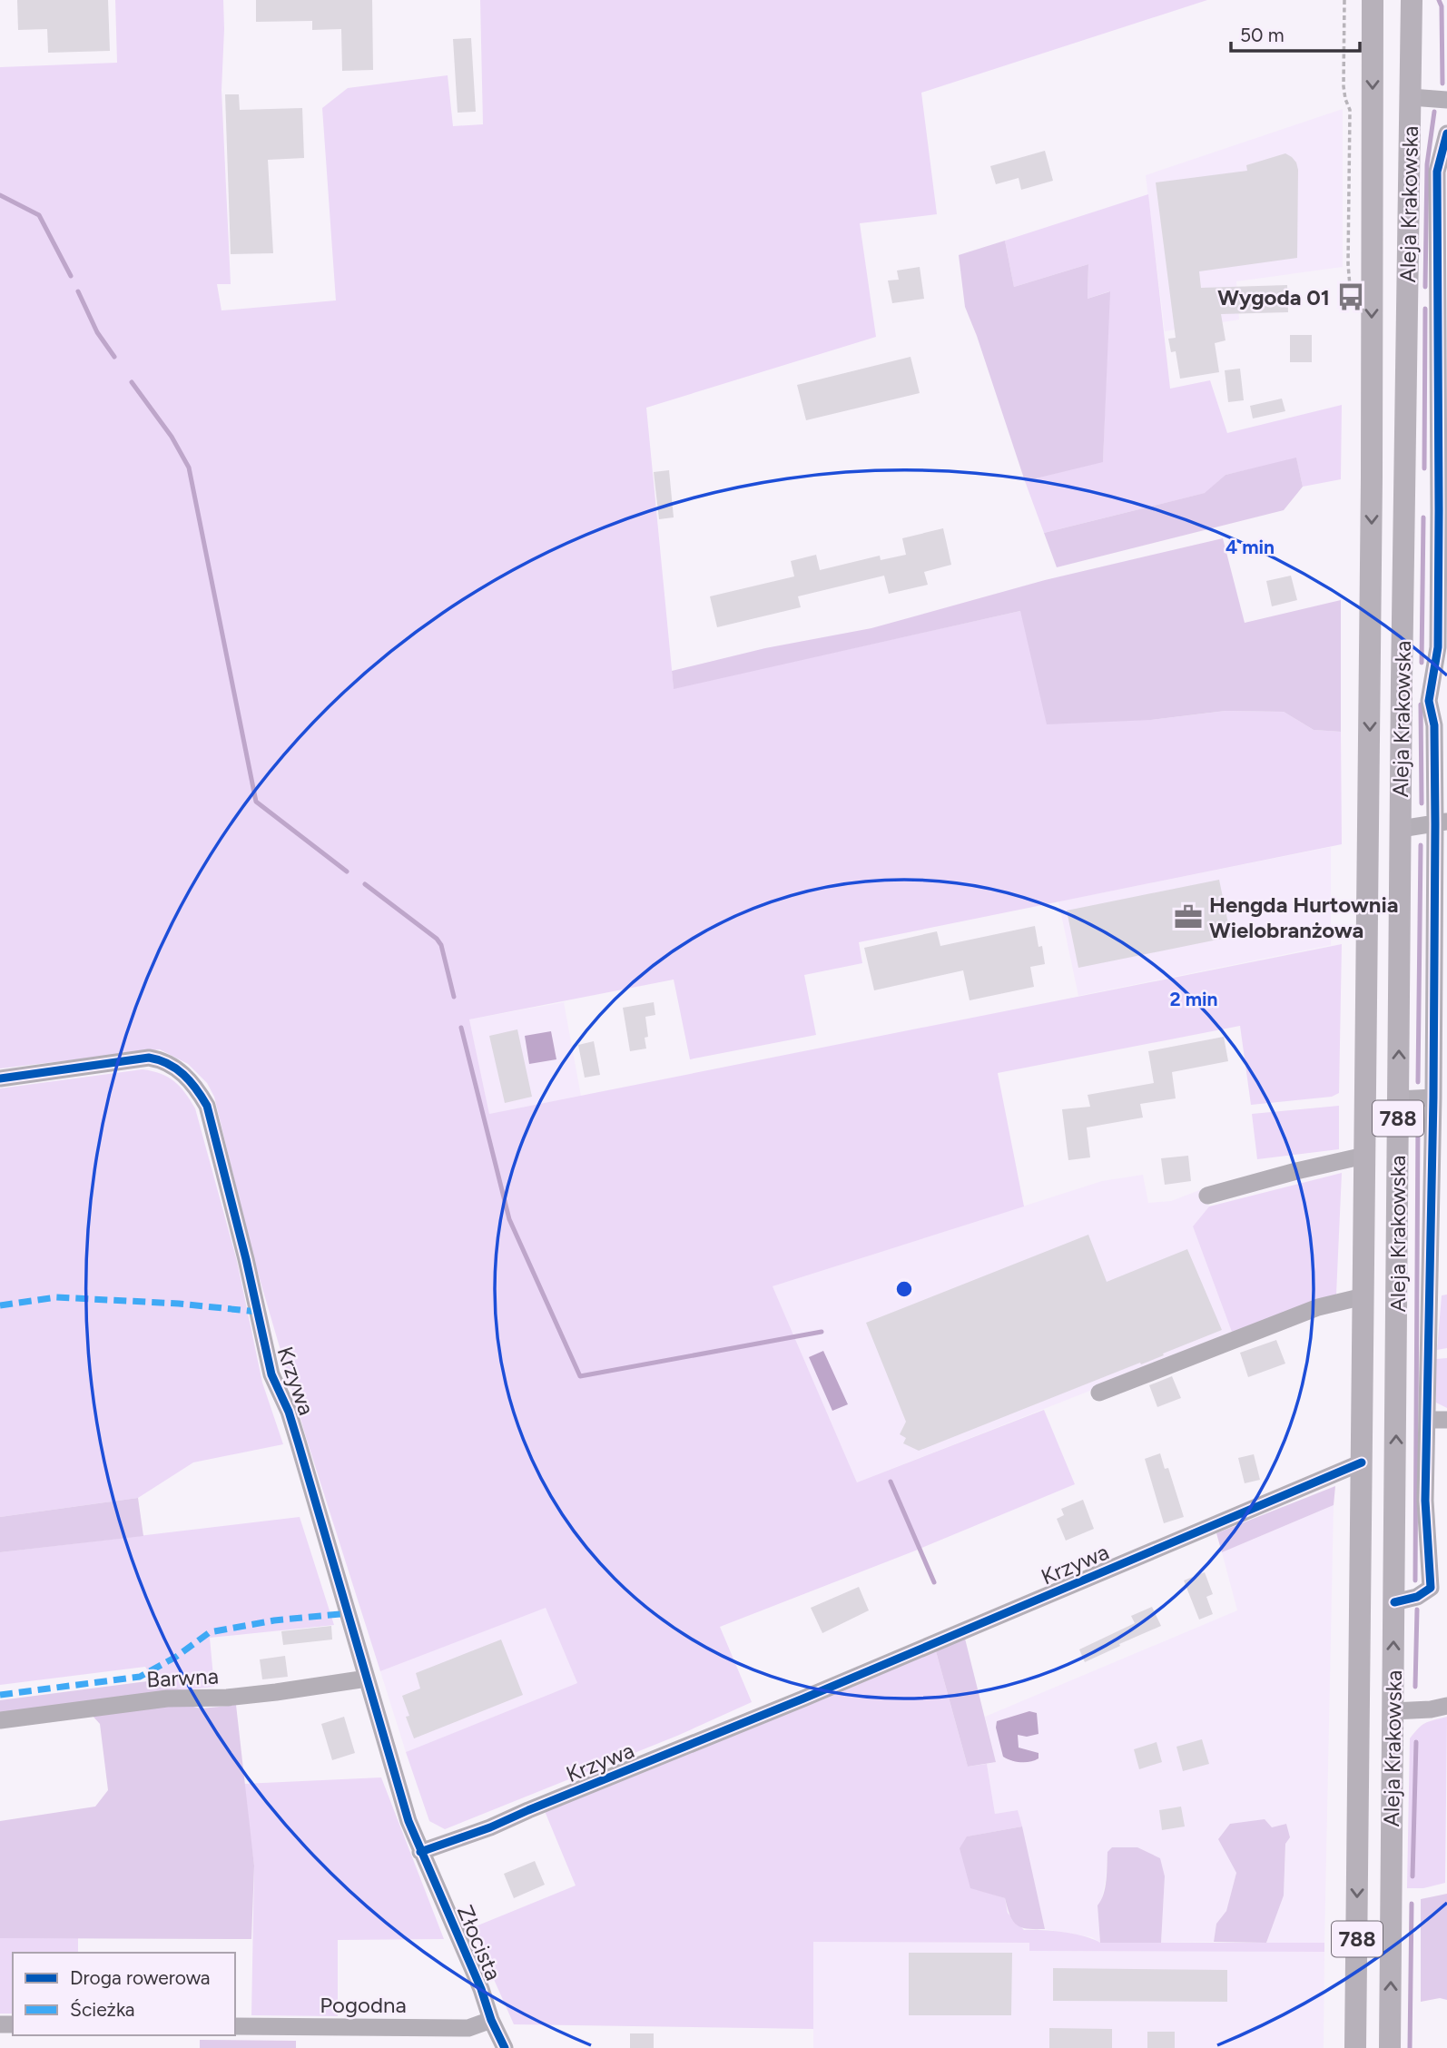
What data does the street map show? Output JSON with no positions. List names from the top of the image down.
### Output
{
  "streets": {
    "main road": ["Aleja Krakowska", "788"],
    "street": [
      "Krzywa",
      "Barwna",
      "Złocista",
      "Pogodna"
    ]
  },
  "crossings": [
    ["Aleja Krakowska", "Krzywa"],
    ["Krzywa", "Barwna"],
    ["Krzywa", "Złocista"],
    ["Złocista", "Pogodna"]
  ],
  "places": {
    "bus stop": ["Wygoda 01"],
    "office": ["Hengda Hurtownia Wielobranżowa"]
  },
  "legend": ["Droga rowerowa", "Ścieżka"],
  "scale_bar": "50 m",
  "rings": ["4 min", "2 min"]
}
